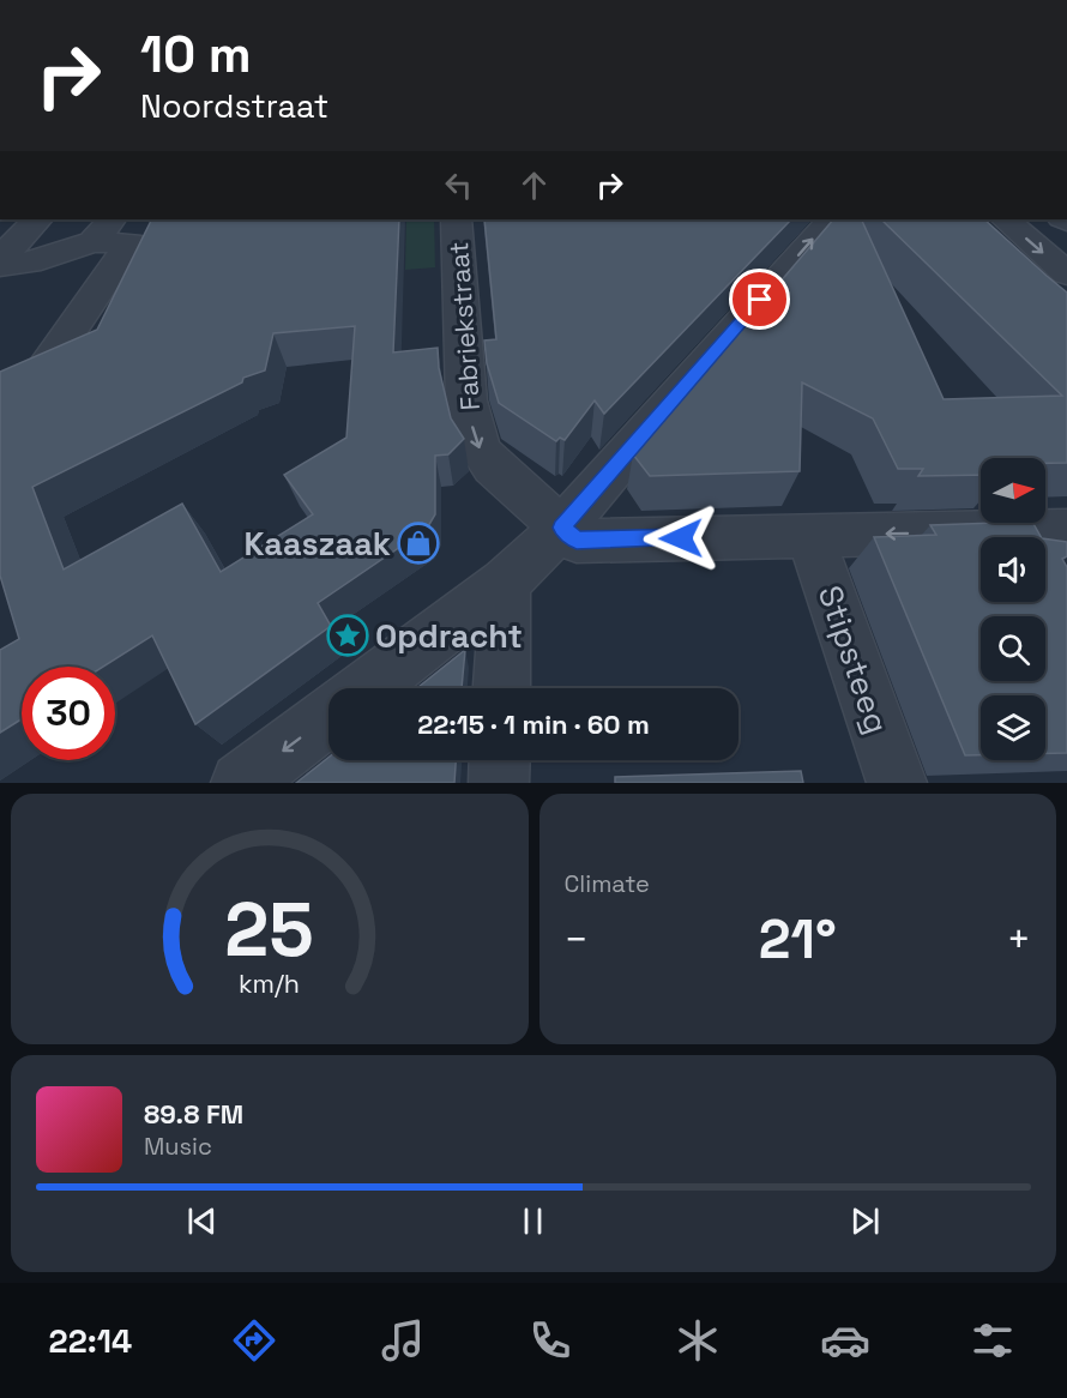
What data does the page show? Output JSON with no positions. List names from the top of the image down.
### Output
{
  "streets": {
    "street": ["Fabriekstraat", "Stipsteeg"]
  },
  "crossings": [
    ["Fabriekstraat", "Stipsteeg"]
  ],
  "places": {
    "shop": ["Kaaszaak"],
    "place": ["Opdracht"]
  },
  "north": "right",
  "page": {
    "turn": ["10 m", "Noordstraat"],
    "limit": "30",
    "trip": "22:15 · 1 min · 60 m",
    "tile": "Climate",
    "heat": ["−", "21°", "+"],
    "song": ["89.8 FM", "Music"],
    "tabs": "22:14",
    "gauge": ["25", "km/h"]
  }
}
